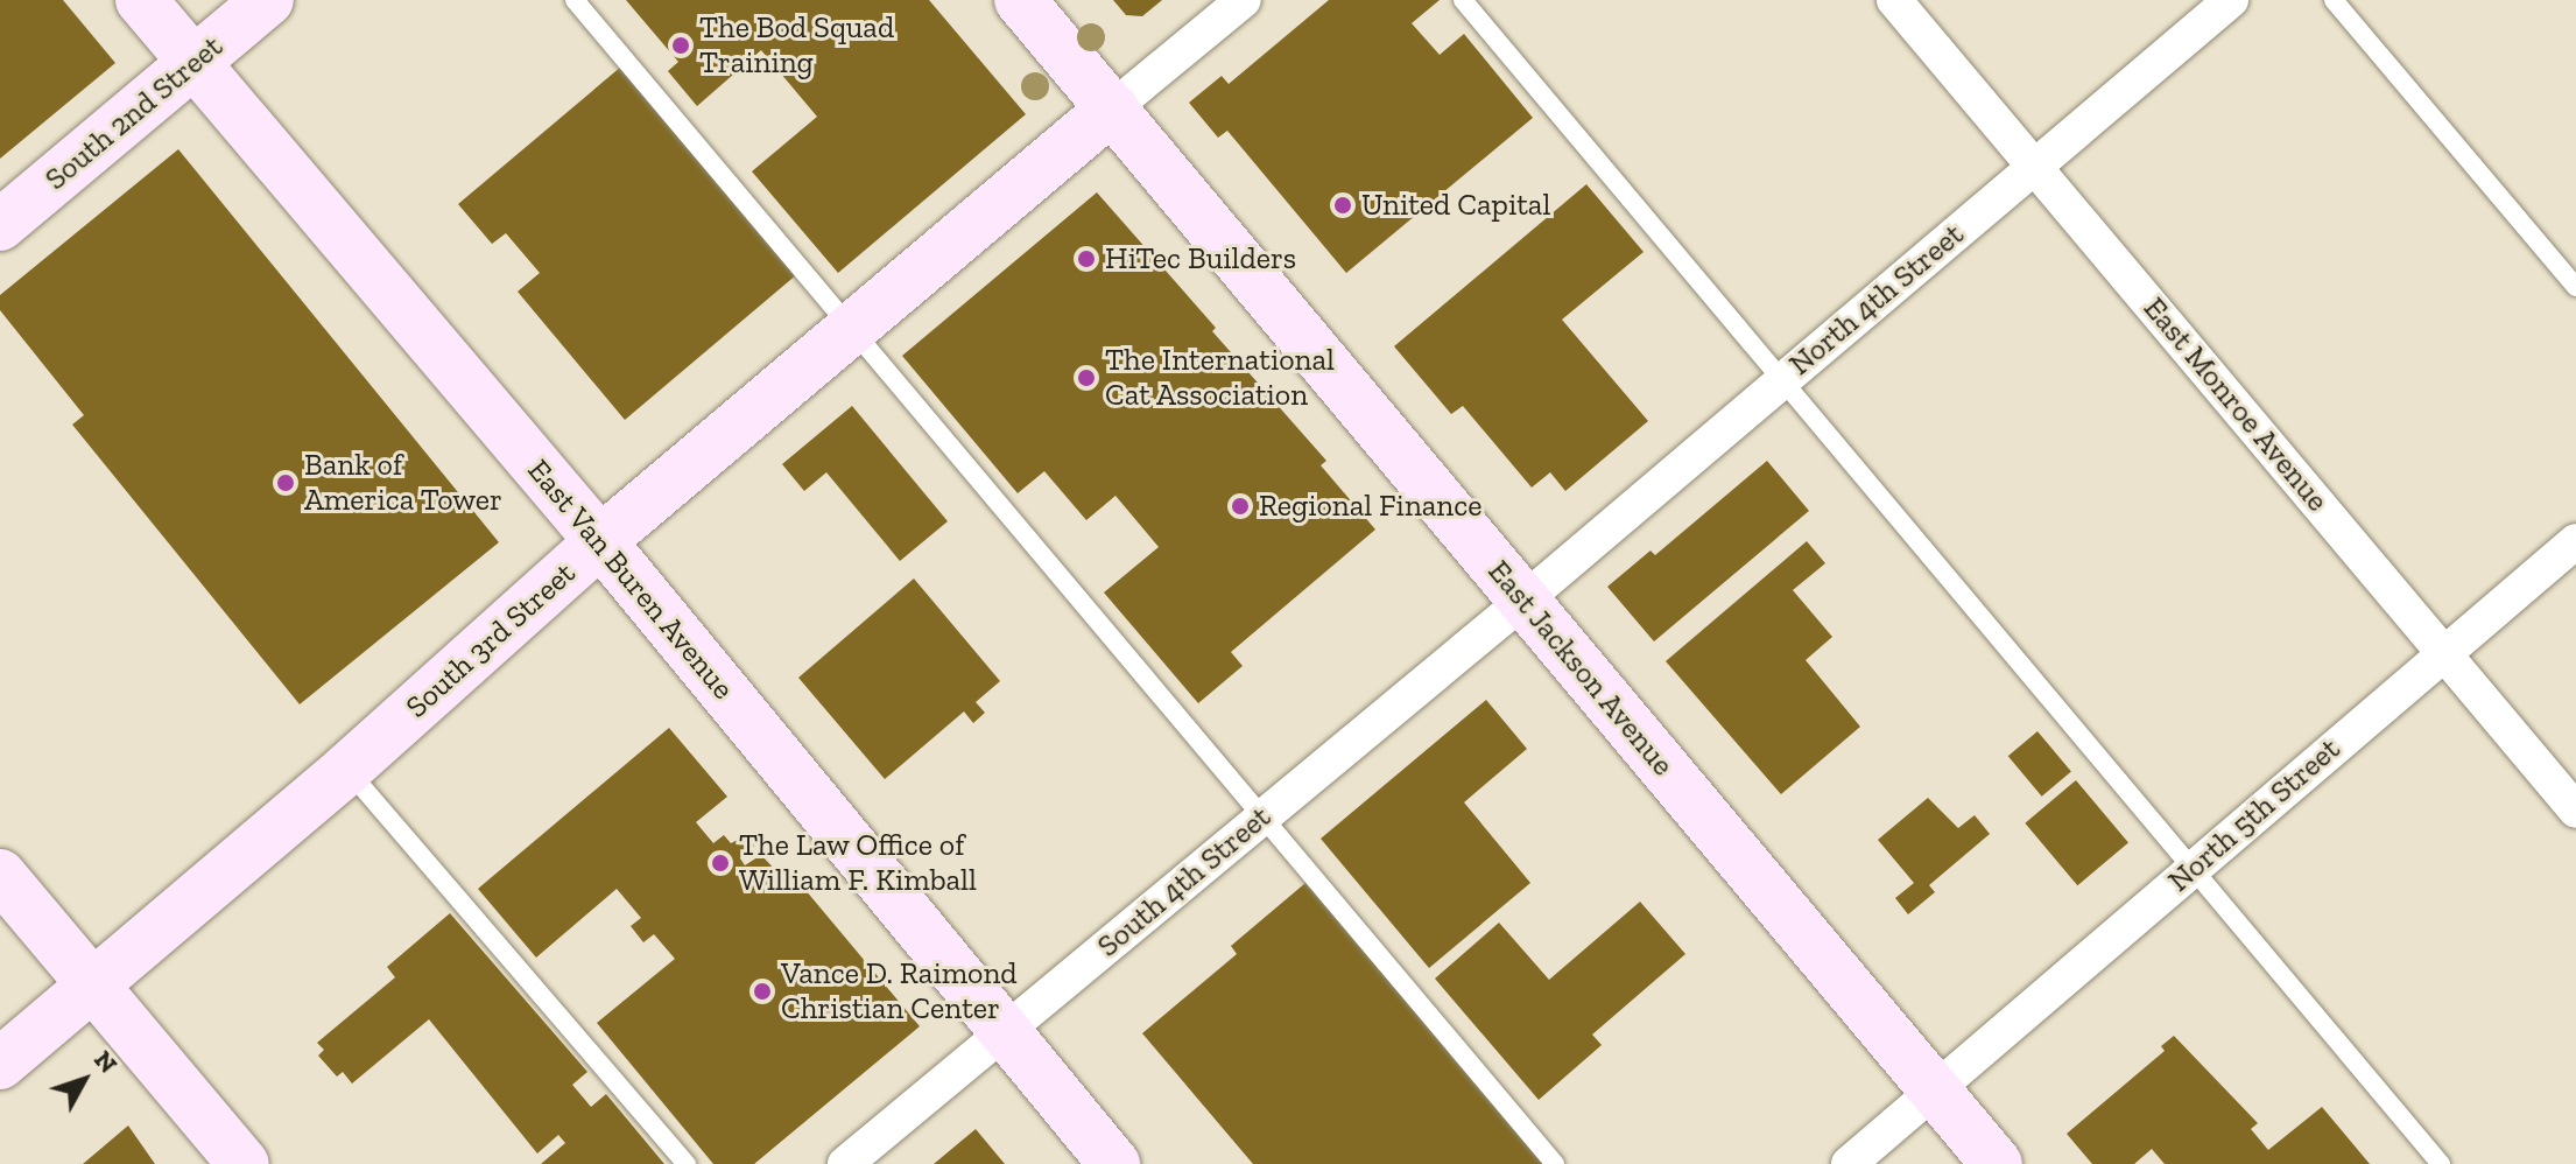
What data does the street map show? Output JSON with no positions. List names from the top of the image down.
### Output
{
  "streets": {
    "street": [
      "South 2nd Street",
      "North 4th Street",
      "East Monroe Avenue",
      "East Van Buren Avenue",
      "South 3rd Street",
      "East Jackson Avenue",
      "North 5th Street",
      "South 4th Street"
    ]
  },
  "crossings": [
    ["South 2nd Street", "East Van Buren Avenue"],
    ["North 4th Street", "East Monroe Avenue"],
    ["North 4th Street", "East Jackson Avenue"],
    ["North 4th Street", "South 4th Street"],
    ["East Monroe Avenue", "North 5th Street"],
    ["East Van Buren Avenue", "South 3rd Street"],
    ["East Van Buren Avenue", "South 4th Street"],
    ["South 3rd Street", "East Jackson Avenue"],
    ["East Jackson Avenue", "North 5th Street"],
    ["East Jackson Avenue", "South 4th Street"]
  ],
  "places": [
    "The Bod Squad Training",
    "United Capital",
    "HiTec Builders",
    "The International Cat Association",
    "Bank of America Tower",
    "Regional Finance",
    "The Law Office of William F. Kimball",
    "Vance D. Raimond Christian Center"
  ],
  "north": "top right"
}
